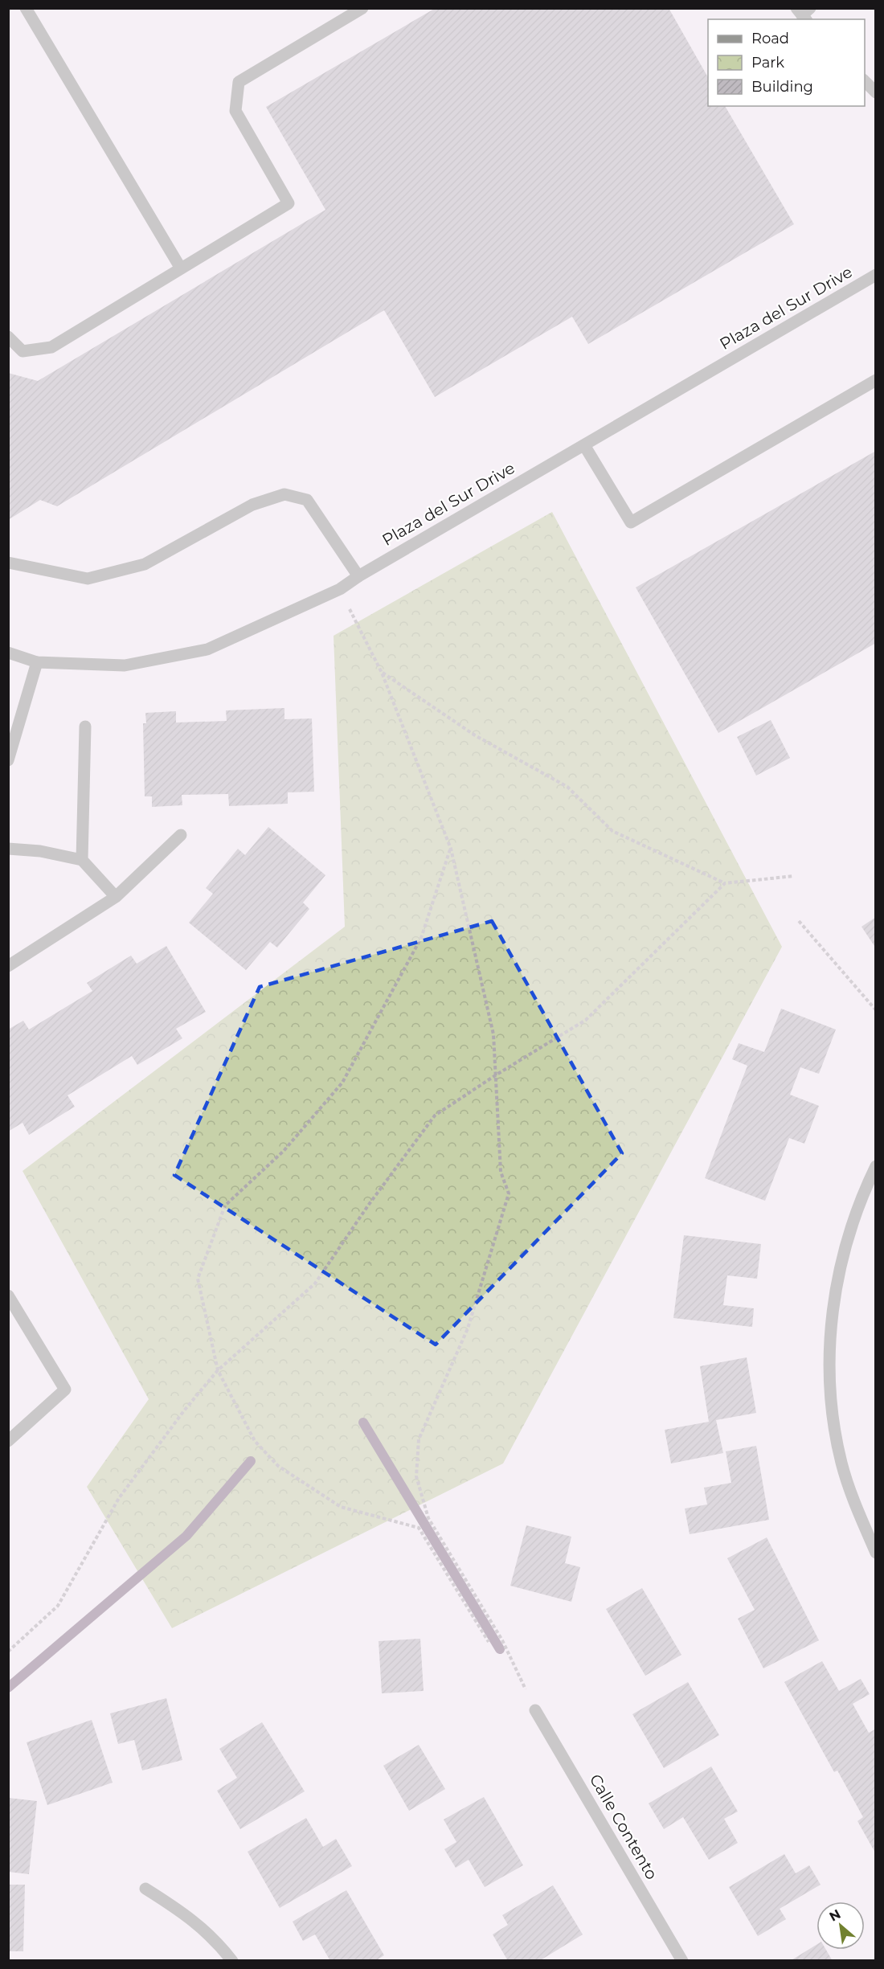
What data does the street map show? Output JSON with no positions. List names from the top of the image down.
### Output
{
  "streets": {
    "street": ["Plaza del Sur Drive", "Calle Contento"]
  },
  "legend": ["Road", "Park", "Building"],
  "north": "top left"
}
